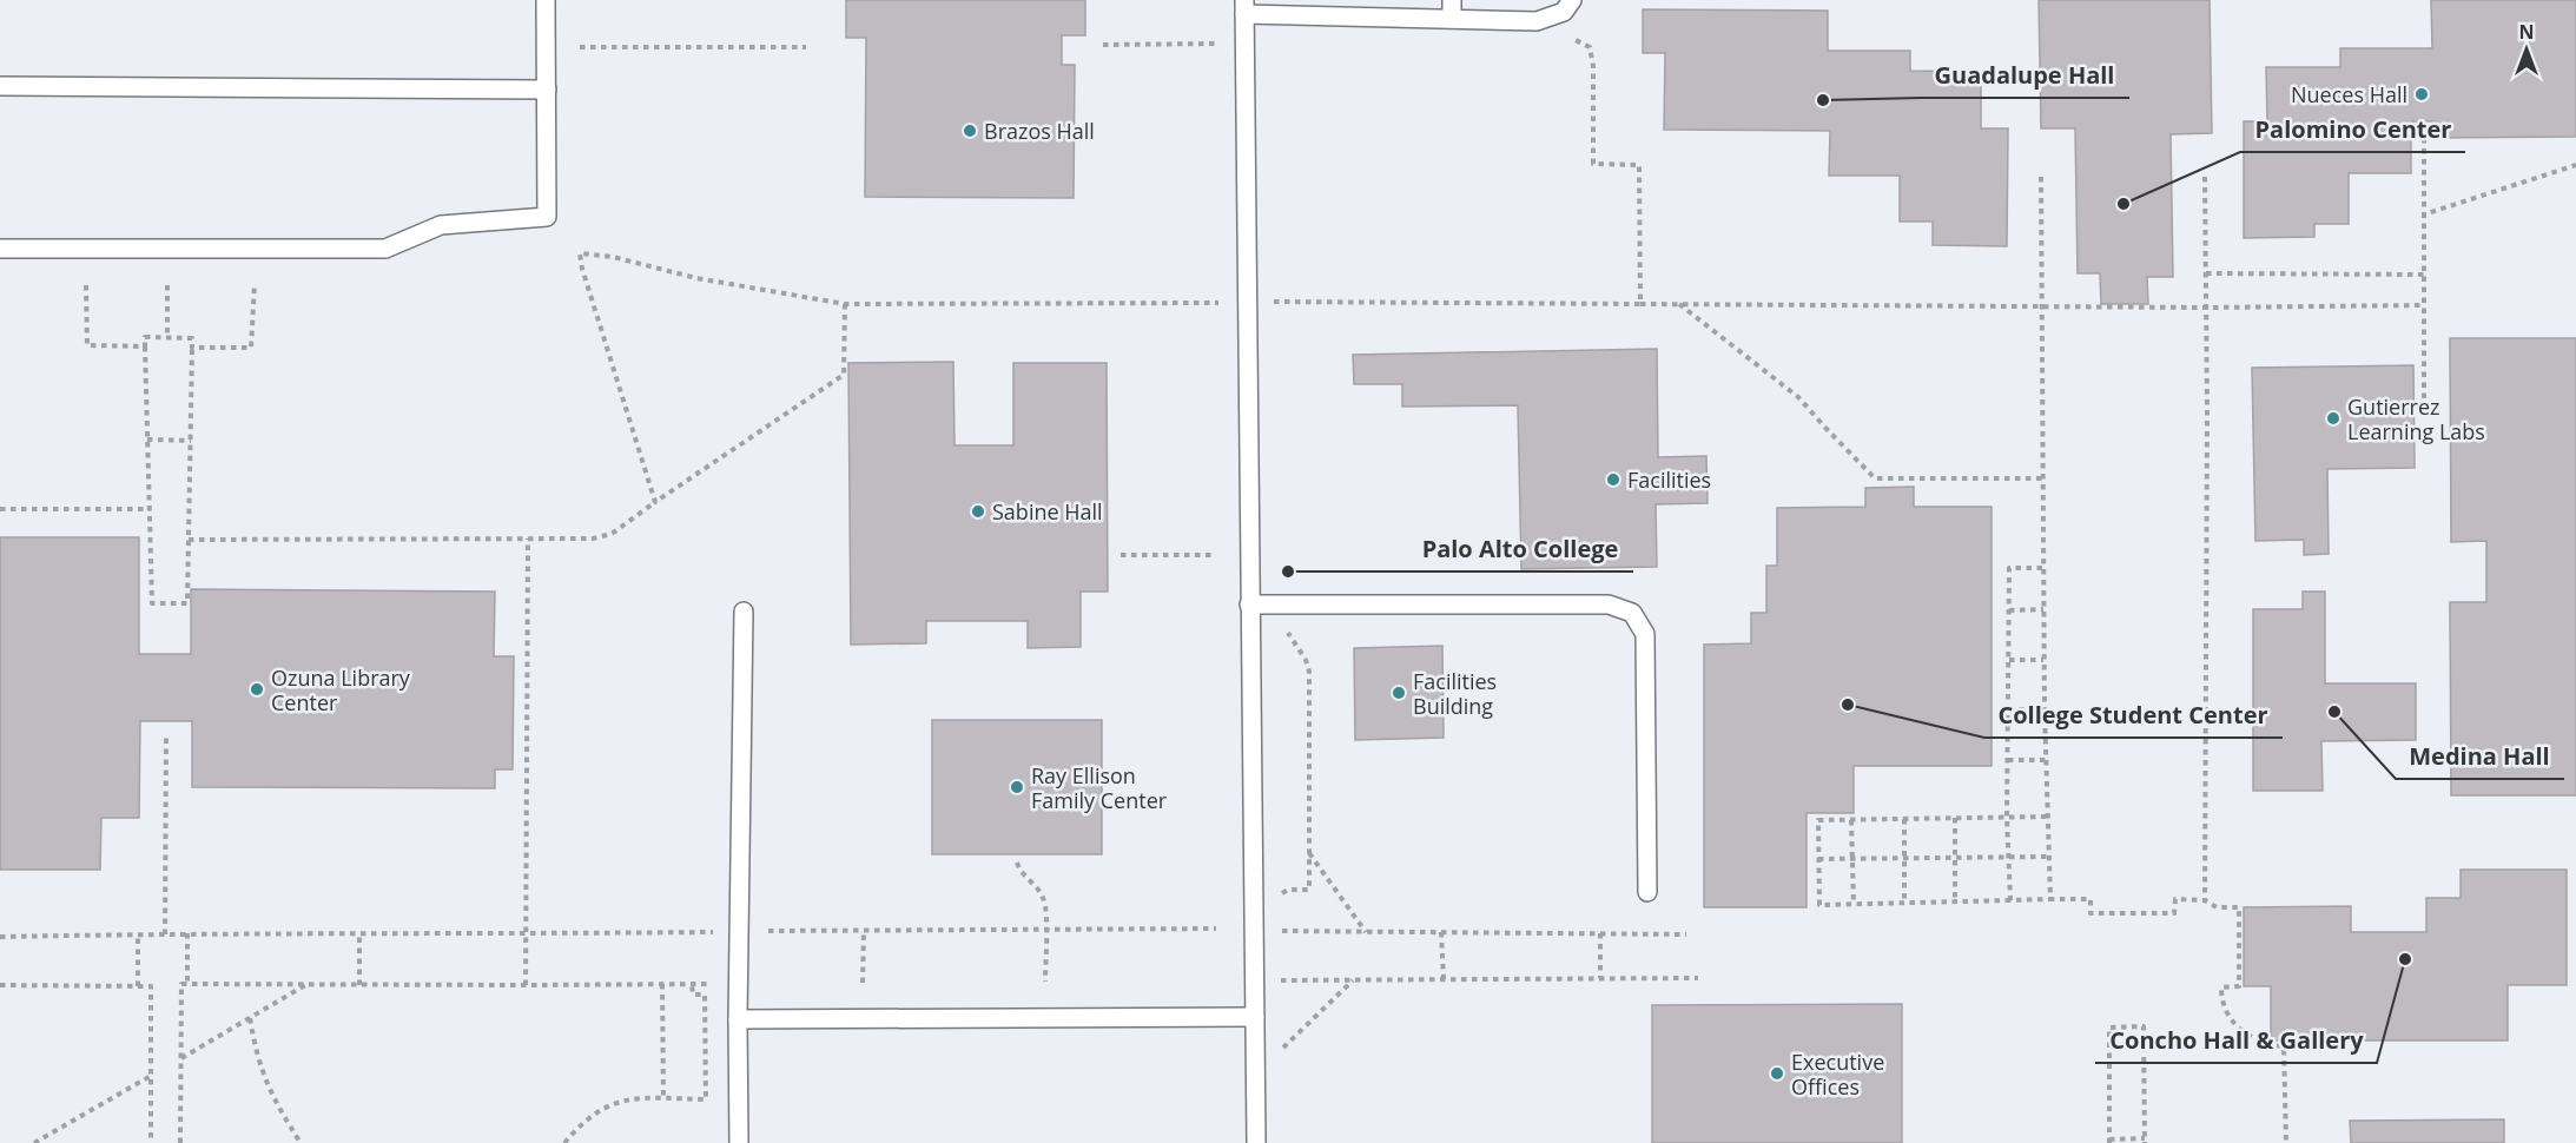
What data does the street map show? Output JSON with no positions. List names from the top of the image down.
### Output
{
  "places": [
    "Nueces Hall",
    "Guadalupe Hall",
    "Brazos Hall",
    "Palomino Center",
    "Gutierrez Learning Labs",
    "Facilities",
    "Sabine Hall",
    "Palo Alto College",
    "Ozuna Library Center",
    "Facilities Building",
    "College Student Center",
    "Medina Hall",
    "Ray Ellison Family Center",
    "Concho Hall & Gallery",
    "Executive Offices"
  ],
  "north": "top"
}
